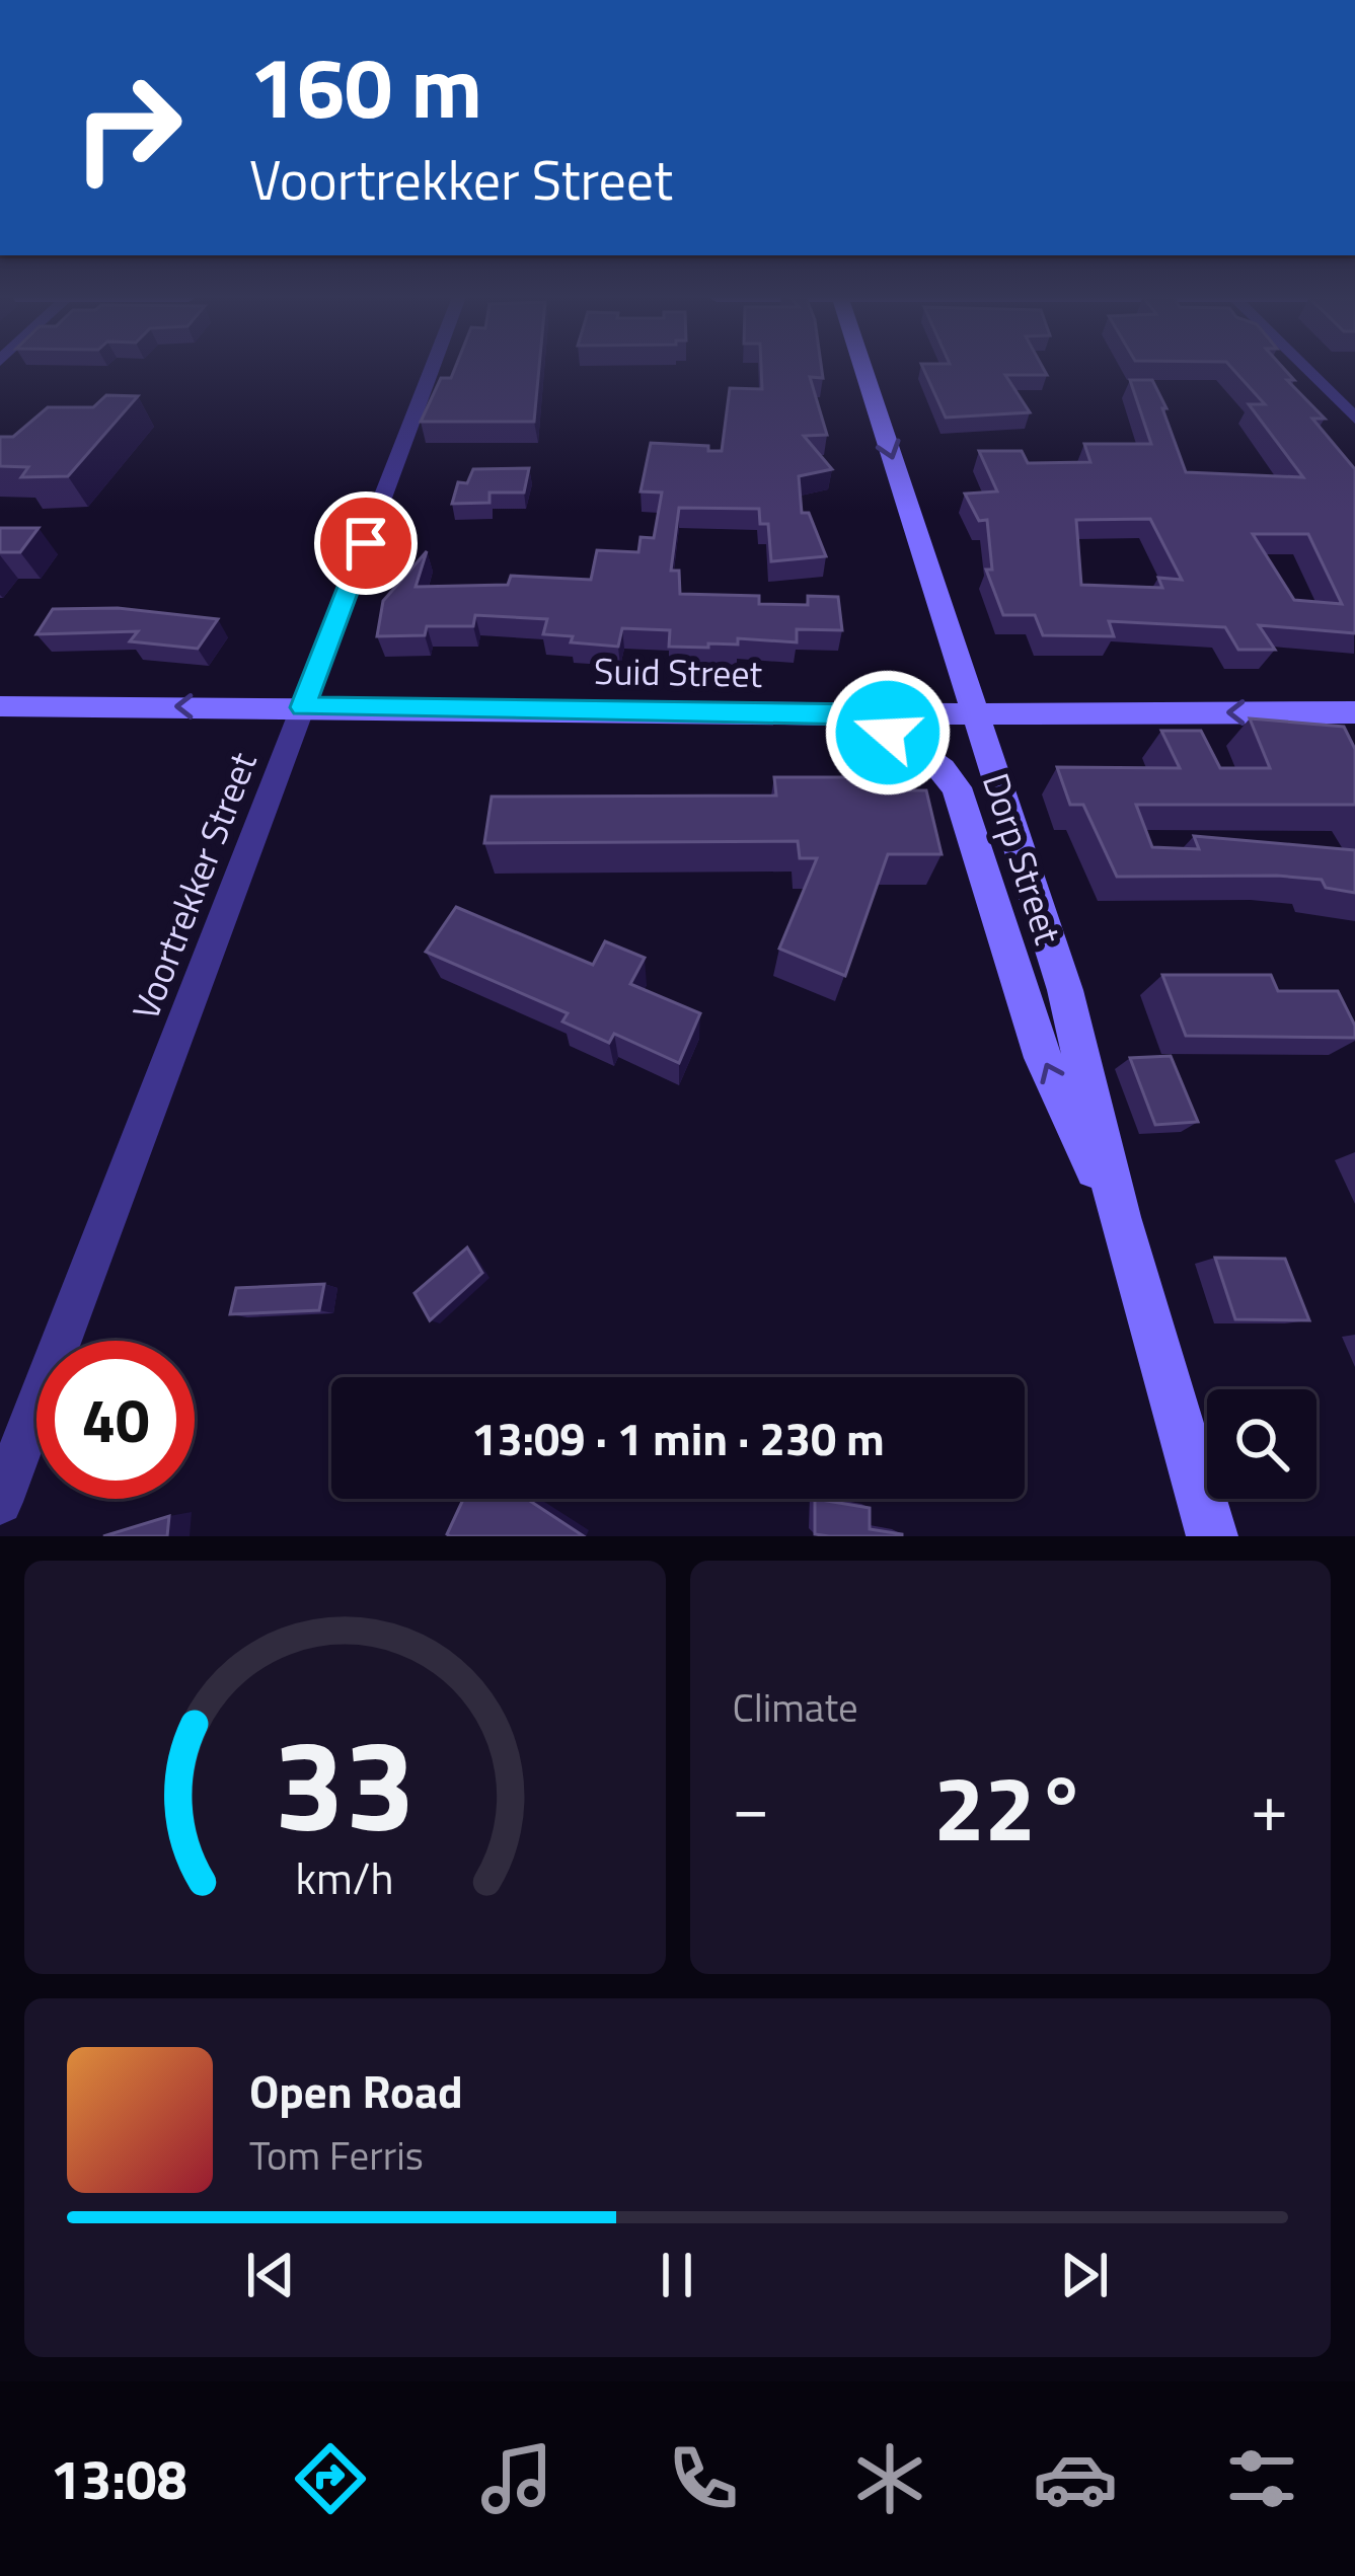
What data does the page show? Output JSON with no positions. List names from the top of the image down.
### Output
{
  "streets": {
    "street": ["Suid Street", "Dorp Street", "Voortrekker Street"]
  },
  "crossings": [
    ["Suid Street", "Dorp Street"],
    ["Suid Street", "Voortrekker Street"]
  ],
  "one_way": ["Suid Street"],
  "page": {
    "turn": ["160 m", "Voortrekker Street"],
    "limit": "40",
    "trip": "13:09 · 1 min · 230 m",
    "tile": "Climate",
    "heat": ["−", "22°", "+"],
    "song": ["Open Road", "Tom Ferris"],
    "tabs": "13:08",
    "gauge": ["33", "km/h"]
  }
}
